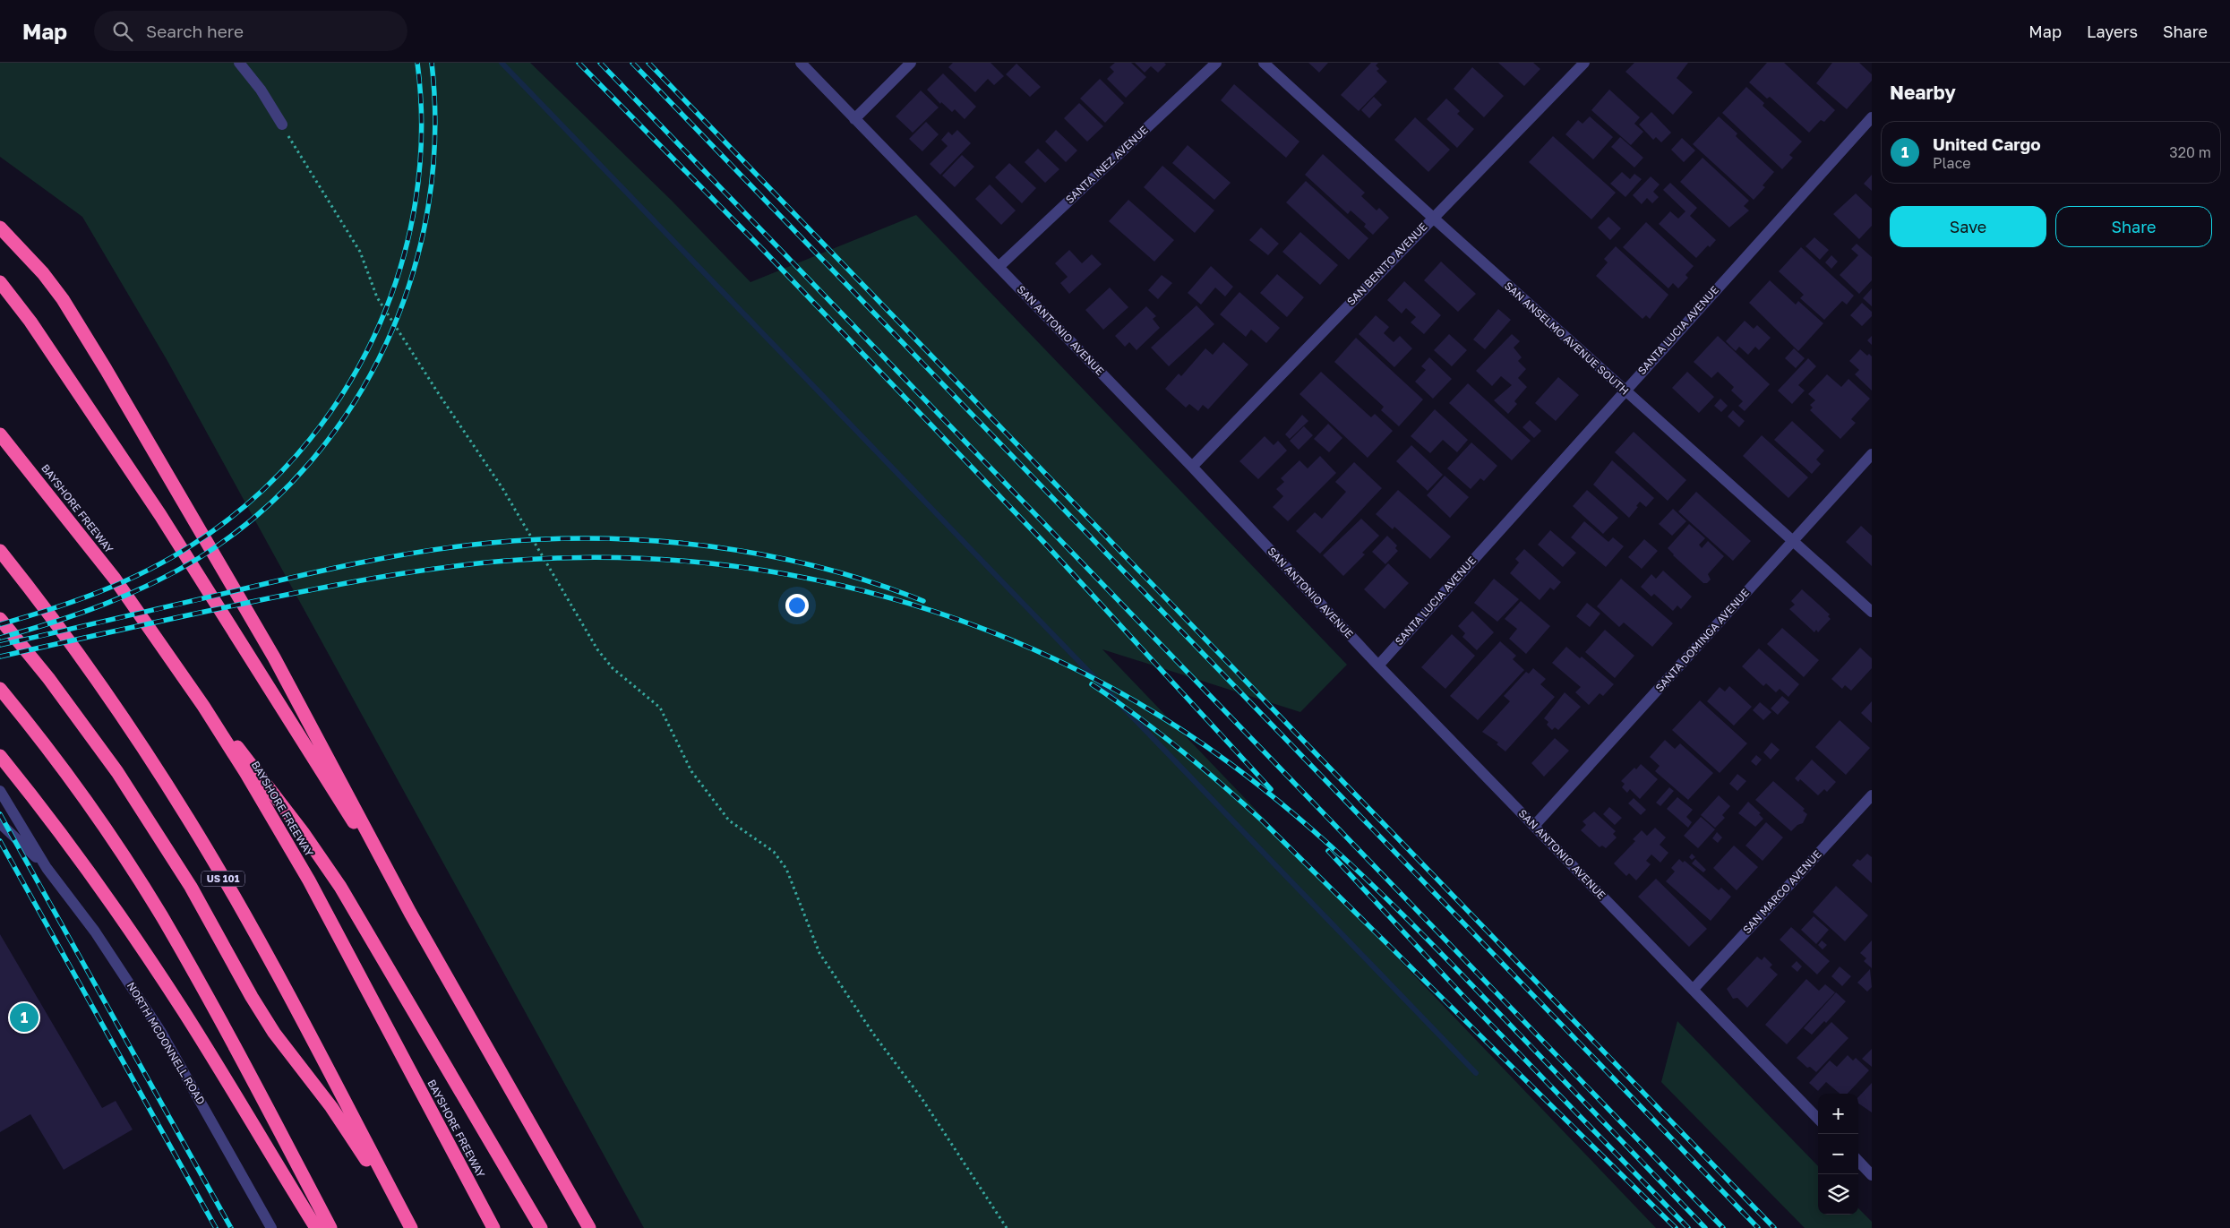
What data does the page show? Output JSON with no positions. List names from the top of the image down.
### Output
{
  "streets": {
    "highway": ["BAYSHORE FREEWAY", "US 101"],
    "street": [
      "SANTA INEZ AVENUE",
      "SAN BENITO AVENUE",
      "SAN ANTONIO AVENUE",
      "SANTA LUCIA AVENUE",
      "SAN ANSELMO AVENUE SOUTH",
      "SANTA DOMINGA AVENUE",
      "SAN MARCO AVENUE",
      "NORTH MCDONNELL ROAD"
    ]
  },
  "crossings": [
    ["SANTA INEZ AVENUE", "SAN ANTONIO AVENUE"],
    ["SAN BENITO AVENUE", "SAN ANTONIO AVENUE"],
    ["SAN BENITO AVENUE", "SAN ANSELMO AVENUE SOUTH"],
    ["SAN ANTONIO AVENUE", "SANTA LUCIA AVENUE"],
    ["SAN ANTONIO AVENUE", "SANTA DOMINGA AVENUE"],
    ["SAN ANTONIO AVENUE", "SAN MARCO AVENUE"],
    ["SANTA LUCIA AVENUE", "SAN ANSELMO AVENUE SOUTH"],
    ["SAN ANSELMO AVENUE SOUTH", "SANTA DOMINGA AVENUE"]
  ],
  "page": {
    "header": "Map",
    "search": "Search here",
    "nav": ["Map", "Layers", "Share"],
    "heading": "Nearby",
    "list": [
      {
        "mark": "1",
        "name": "United Cargo",
        "note": "Place",
        "value": "320 m"
      }
    ],
    "buttons": ["Save", "Share"],
    "pins": "1",
    "map_buttons": ["+", "−"]
  }
}
